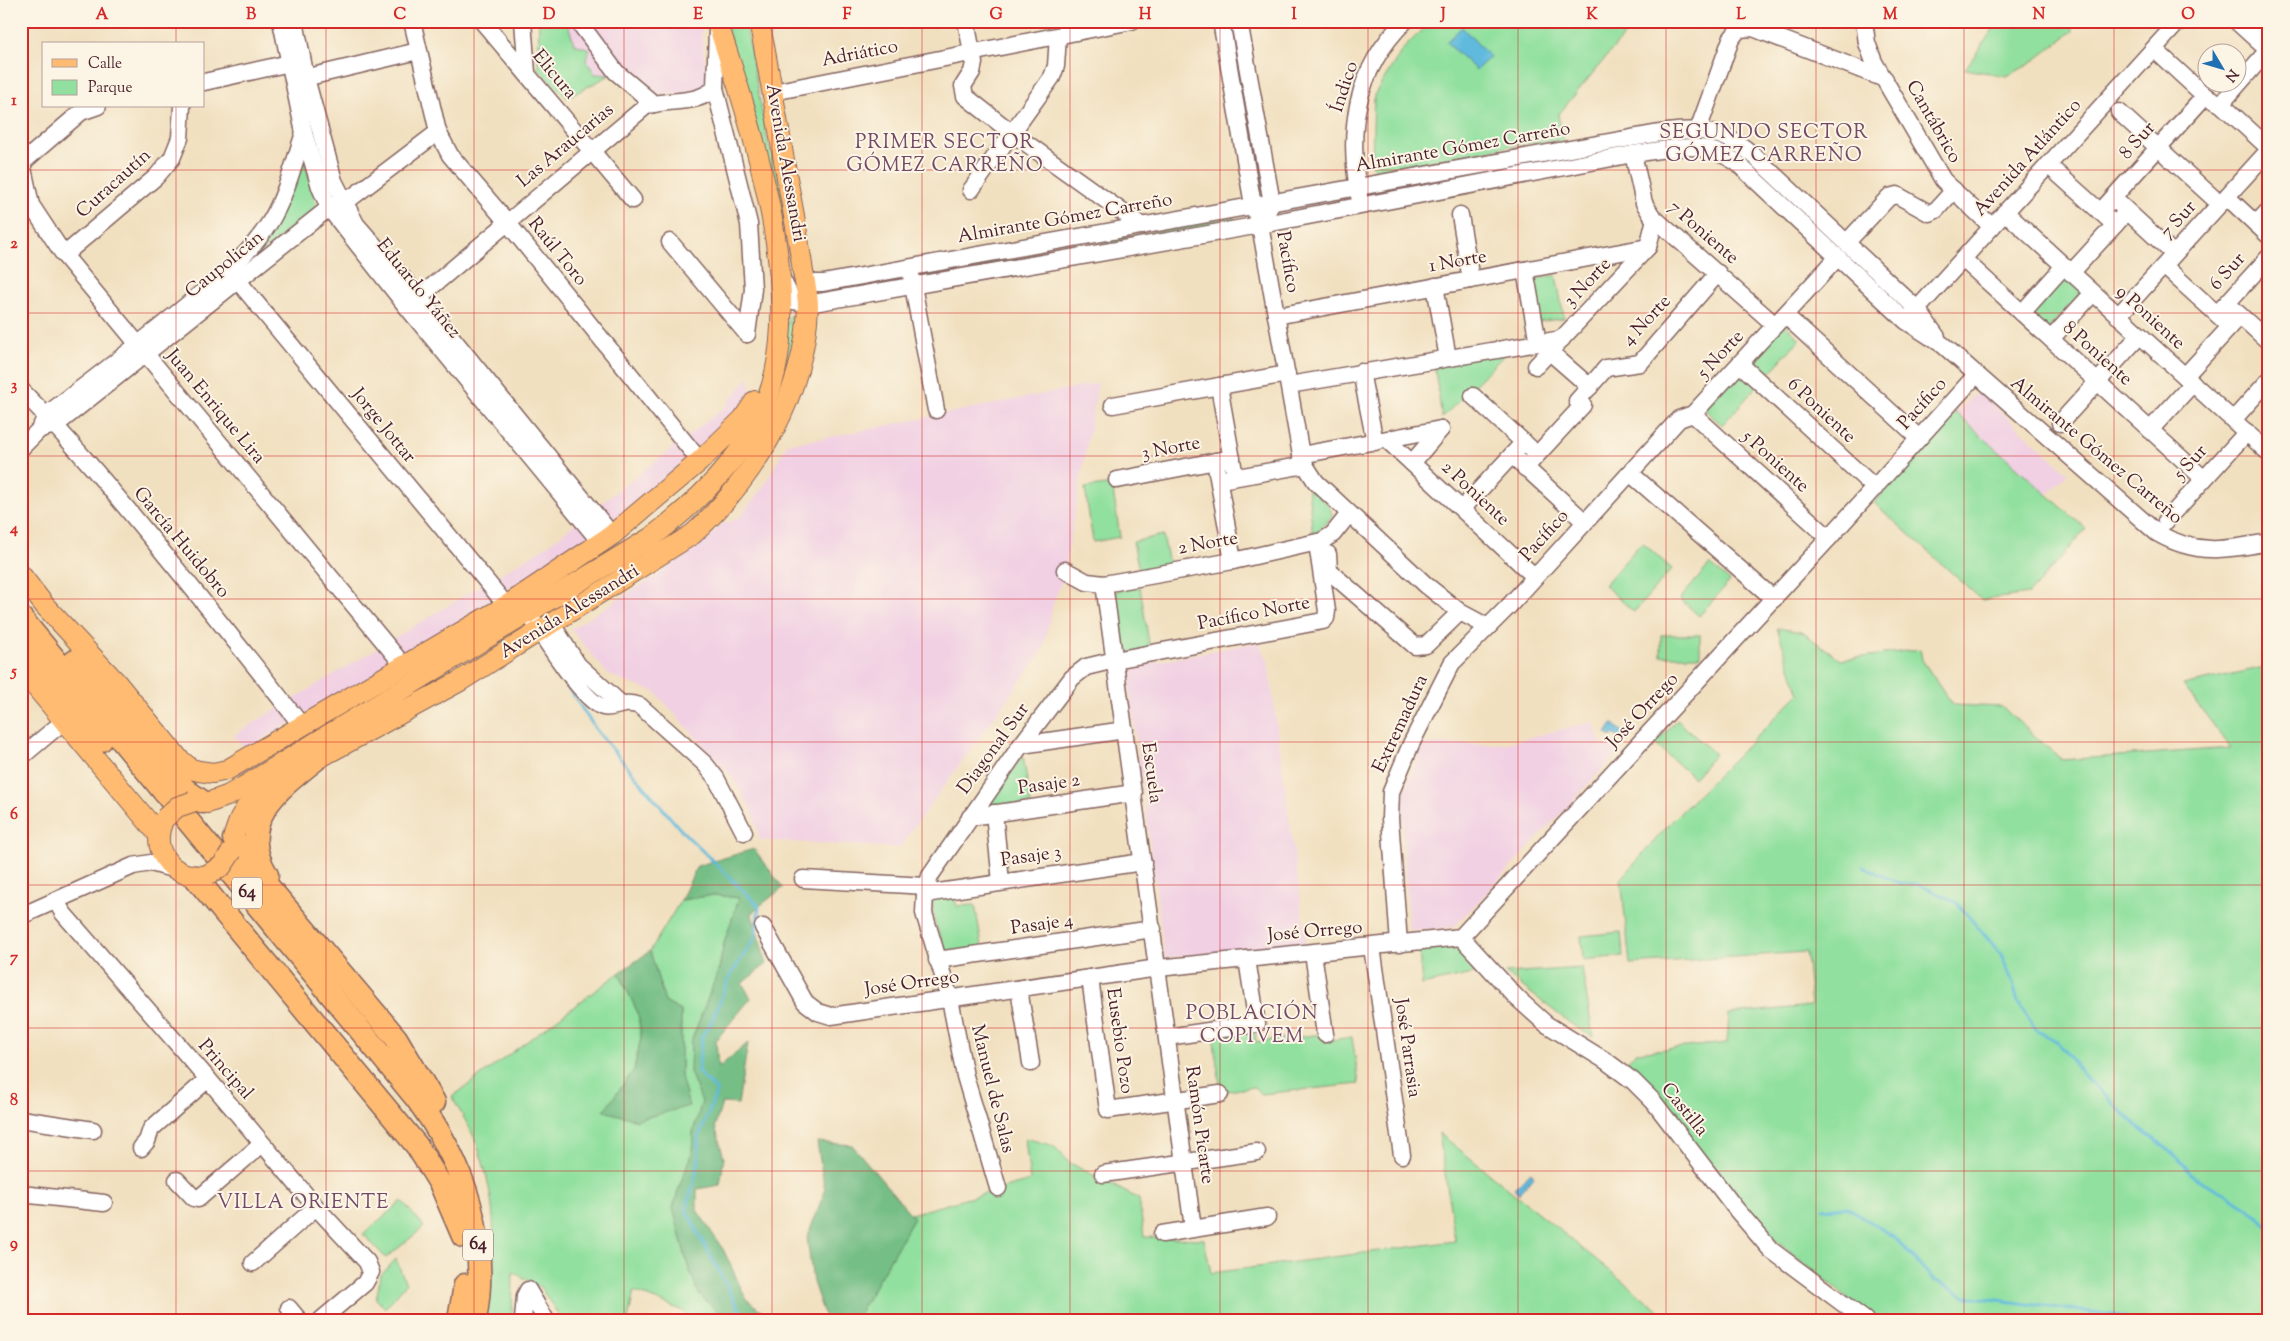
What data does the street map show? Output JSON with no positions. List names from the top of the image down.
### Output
{
  "streets": {
    "highway": ["64"],
    "main road": ["Avenida Alessandri"],
    "street": [
      "Adriático",
      "Elicura",
      "Índico",
      "Cantábrico",
      "8 Sur",
      "Las Araucarias",
      "Almirante Gómez Carreño",
      "Avenida Atlántico",
      "Curacautín",
      "7 Sur",
      "7 Poniente",
      "Raúl Toro",
      "Pacífico",
      "1 Norte",
      "Caupolicán",
      "6 Sur",
      "3 Norte",
      "Eduardo Yáñez",
      "9 Poniente",
      "4 Norte",
      "8 Poniente",
      "5 Norte",
      "Juan Enrique Lira",
      "6 Poniente",
      "Jorge Jottar",
      "5 Poniente",
      "5 Sur",
      "2 Poniente",
      "García Huidobro",
      "2 Norte",
      "Pacífico Norte",
      "José Orrego",
      "Extremadura",
      "Diagonal Sur",
      "Escuela",
      "Pasaje 2",
      "Pasaje 3",
      "Pasaje 4",
      "Eusebio Pozo",
      "José Parrasia",
      "Principal",
      "Manuel de Salas",
      "Castilla",
      "Ramón Picarte"
    ]
  },
  "crossings": [
    ["Adriático", "Avenida Alessandri"],
    ["Elicura", "Las Araucarias"],
    ["Índico", "Almirante Gómez Carreño"],
    ["Cantábrico", "Avenida Atlántico"],
    ["Las Araucarias", "Raúl Toro"],
    ["Las Araucarias", "Eduardo Yáñez"],
    ["Almirante Gómez Carreño", "Avenida Atlántico"],
    ["Almirante Gómez Carreño", "Avenida Alessandri"],
    ["Almirante Gómez Carreño", "7 Poniente"],
    ["Almirante Gómez Carreño", "Pacífico"],
    ["Almirante Gómez Carreño", "5 Norte"],
    ["Avenida Atlántico", "9 Poniente"],
    ["Avenida Atlántico", "8 Poniente"],
    ["Avenida Alessandri", "Raúl Toro"],
    ["Avenida Alessandri", "Eduardo Yáñez"],
    ["Avenida Alessandri", "Juan Enrique Lira"],
    ["Avenida Alessandri", "Jorge Jottar"],
    ["Avenida Alessandri", "García Huidobro"],
    ["Curacautín", "Juan Enrique Lira"],
    ["7 Sur", "9 Poniente"],
    ["7 Poniente", "Pacífico"],
    ["7 Poniente", "3 Norte"],
    ["7 Poniente", "4 Norte"],
    ["7 Poniente", "5 Norte"],
    ["Raúl Toro", "Caupolicán"],
    ["Pacífico", "1 Norte"],
    ["Pacífico", "5 Norte"],
    ["Pacífico", "6 Poniente"],
    ["Pacífico", "5 Poniente"],
    ["Pacífico", "2 Poniente"],
    ["Pacífico", "José Orrego"],
    ["Pacífico", "Extremadura"],
    ["1 Norte", "3 Norte"],
    ["Caupolicán", "Eduardo Yáñez"],
    ["Caupolicán", "Juan Enrique Lira"],
    ["Caupolicán", "Jorge Jottar"],
    ["Caupolicán", "García Huidobro"],
    ["9 Poniente", "5 Sur"],
    ["8 Poniente", "5 Sur"],
    ["5 Norte", "6 Poniente"],
    ["5 Norte", "5 Poniente"],
    ["2 Norte", "Pacífico Norte"],
    ["2 Norte", "Escuela"],
    ["Pacífico Norte", "Diagonal Sur"],
    ["Pacífico Norte", "Escuela"],
    ["José Orrego", "Extremadura"],
    ["José Orrego", "Escuela"],
    ["José Orrego", "Eusebio Pozo"],
    ["José Orrego", "José Parrasia"],
    ["José Orrego", "Manuel de Salas"],
    ["José Orrego", "Castilla"],
    ["José Orrego", "Ramón Picarte"],
    ["Diagonal Sur", "Escuela"],
    ["Diagonal Sur", "Pasaje 2"],
    ["Diagonal Sur", "Pasaje 3"],
    ["Escuela", "Pasaje 2"],
    ["Escuela", "Pasaje 3"],
    ["Escuela", "Pasaje 4"],
    ["Escuela", "Ramón Picarte"],
    ["Eusebio Pozo", "Ramón Picarte"]
  ],
  "districts": [
    "SEGUNDO SECTOR GÓMEZ CARREÑO",
    "PRIMER SECTOR GÓMEZ CARREÑO",
    "POBLACIÓN COPIVEM",
    "VILLA ORIENTE"
  ],
  "legend": ["Calle", "Parque"],
  "north": "bottom right",
  "grid": {
    "columns": [
      "A",
      "B",
      "C",
      "D",
      "E",
      "F",
      "G",
      "H",
      "I",
      "J",
      "K",
      "L",
      "M",
      "N",
      "O"
    ],
    "rows": [
      "1",
      "2",
      "3",
      "4",
      "5",
      "6",
      "7",
      "8",
      "9"
    ]
  }
}
